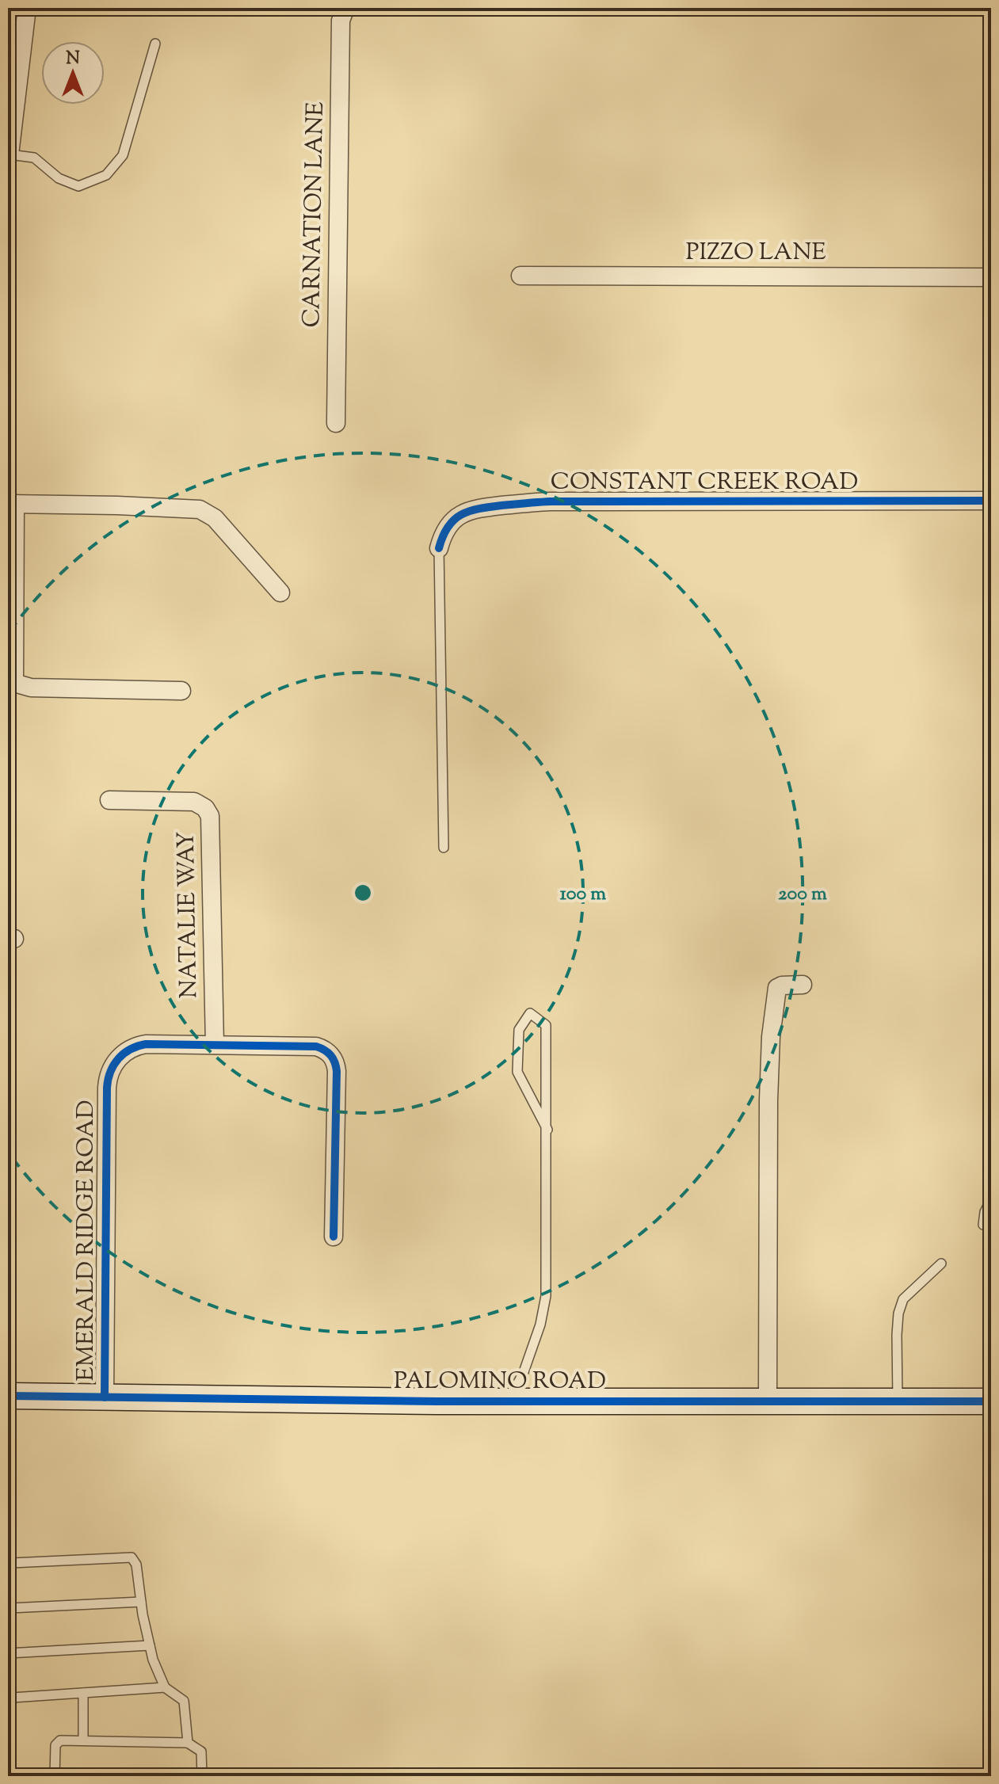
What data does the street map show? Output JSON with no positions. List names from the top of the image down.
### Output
{
  "streets": {
    "street": [
      "CARNATION LANE",
      "PIZZO LANE",
      "CONSTANT CREEK ROAD",
      "NATALIE WAY",
      "EMERALD RIDGE ROAD",
      "PALOMINO ROAD"
    ]
  },
  "crossings": [
    ["NATALIE WAY", "EMERALD RIDGE ROAD"],
    ["EMERALD RIDGE ROAD", "PALOMINO ROAD"]
  ],
  "north": "top",
  "rings": ["100 m", "200 m"]
}
